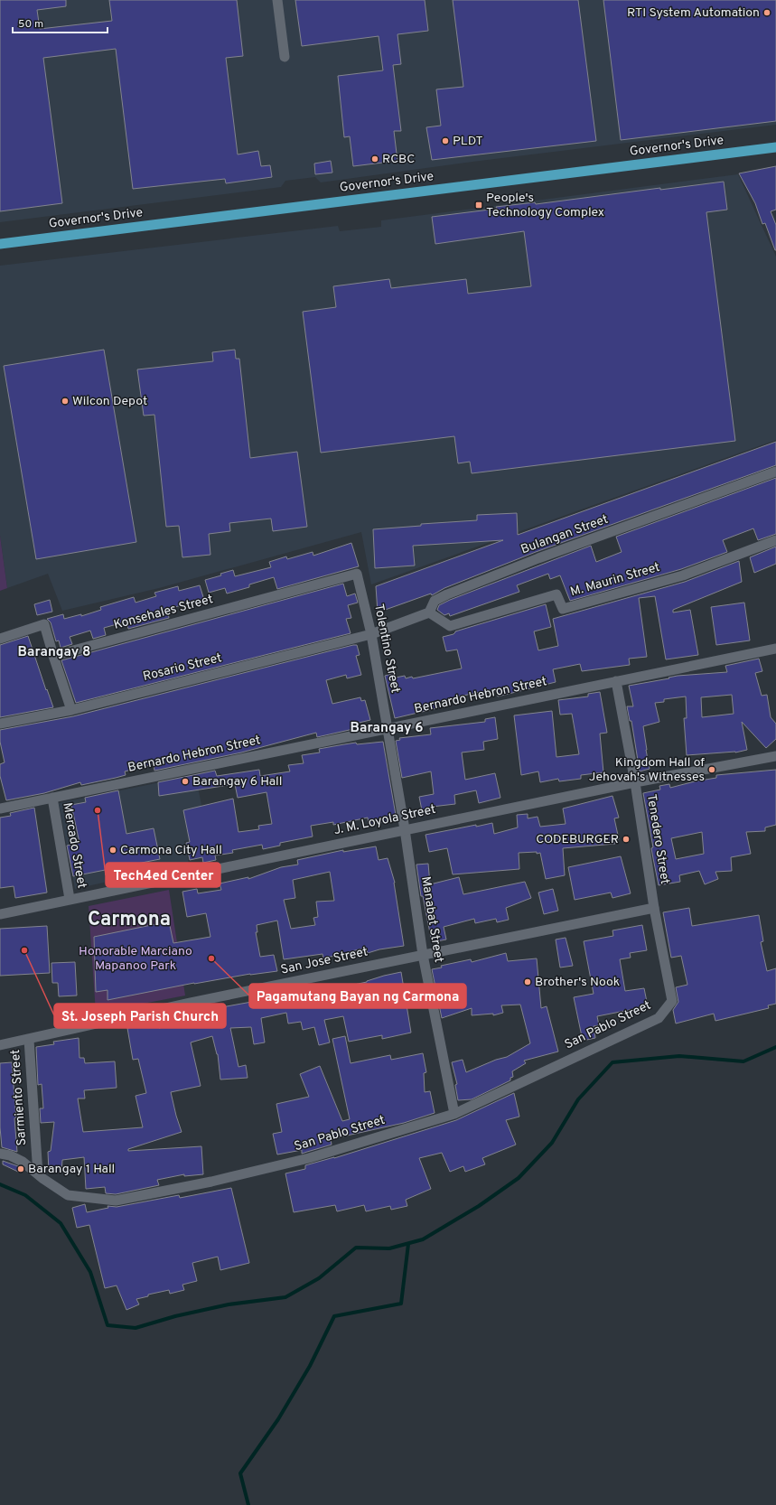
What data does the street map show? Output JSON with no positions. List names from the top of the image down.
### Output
{
  "streets": {
    "highway": ["Governor's Drive"],
    "street": [
      "Bulangan Street",
      "M. Maurin Street",
      "Konsehales Street",
      "Tolentino Street",
      "Rosario Street",
      "Bernardo Hebron Street",
      "J. M. Loyola Street",
      "Tenedero Street",
      "Mercado Street",
      "Manabat Street",
      "San Jose Street",
      "San Pablo Street",
      "Sarmiento Street"
    ]
  },
  "crossings": [
    ["Bulangan Street", "M. Maurin Street"],
    ["Konsehales Street", "Tolentino Street"],
    ["Tolentino Street", "Rosario Street"],
    ["Tolentino Street", "Bernardo Hebron Street"],
    ["Tolentino Street", "Manabat Street"],
    ["Bernardo Hebron Street", "Tenedero Street"],
    ["Bernardo Hebron Street", "Mercado Street"],
    ["Bernardo Hebron Street", "Manabat Street"],
    ["J. M. Loyola Street", "Tenedero Street"],
    ["J. M. Loyola Street", "Mercado Street"],
    ["J. M. Loyola Street", "Manabat Street"],
    ["Tenedero Street", "San Jose Street"],
    ["Tenedero Street", "San Pablo Street"],
    ["Manabat Street", "San Jose Street"],
    ["Manabat Street", "San Pablo Street"],
    ["San Jose Street", "Sarmiento Street"],
    ["San Pablo Street", "Sarmiento Street"]
  ],
  "districts": ["Barangay 8", "Barangay 6", "Carmona"],
  "parks": ["Honorable Marciano Mapanoo Park"],
  "places": {
    "other": [
      "RTI System Automation",
      "PLDT",
      "RCBC",
      "Wilcon Depot",
      "Kingdom Hall of Jehovah's Witnesses",
      "Barangay 6 Hall",
      "Tech4ed Center",
      "CODEBURGER",
      "Carmona City Hall",
      "St. Joseph Parish Church",
      "Pagamutang Bayan ng Carmona",
      "Brother's Nook",
      "Barangay 1 Hall"
    ],
    "transit": ["People's Technology Complex"]
  },
  "scale_bar": "50 m"
}
